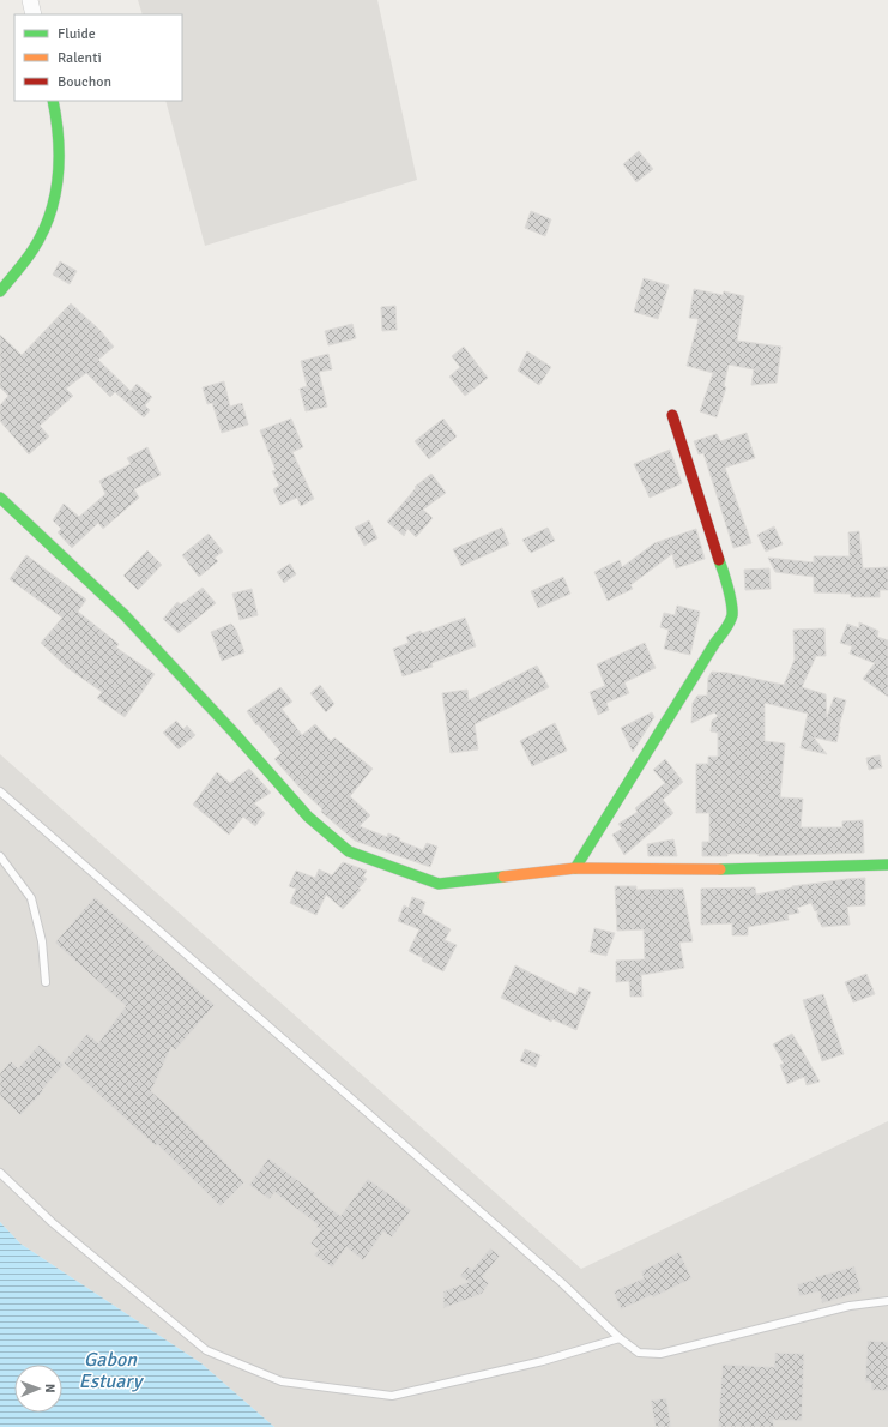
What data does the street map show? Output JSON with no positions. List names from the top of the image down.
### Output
{
  "water": ["Gabon Estuary"],
  "legend": ["Fluide", "Ralenti", "Bouchon"],
  "north": "right"
}
